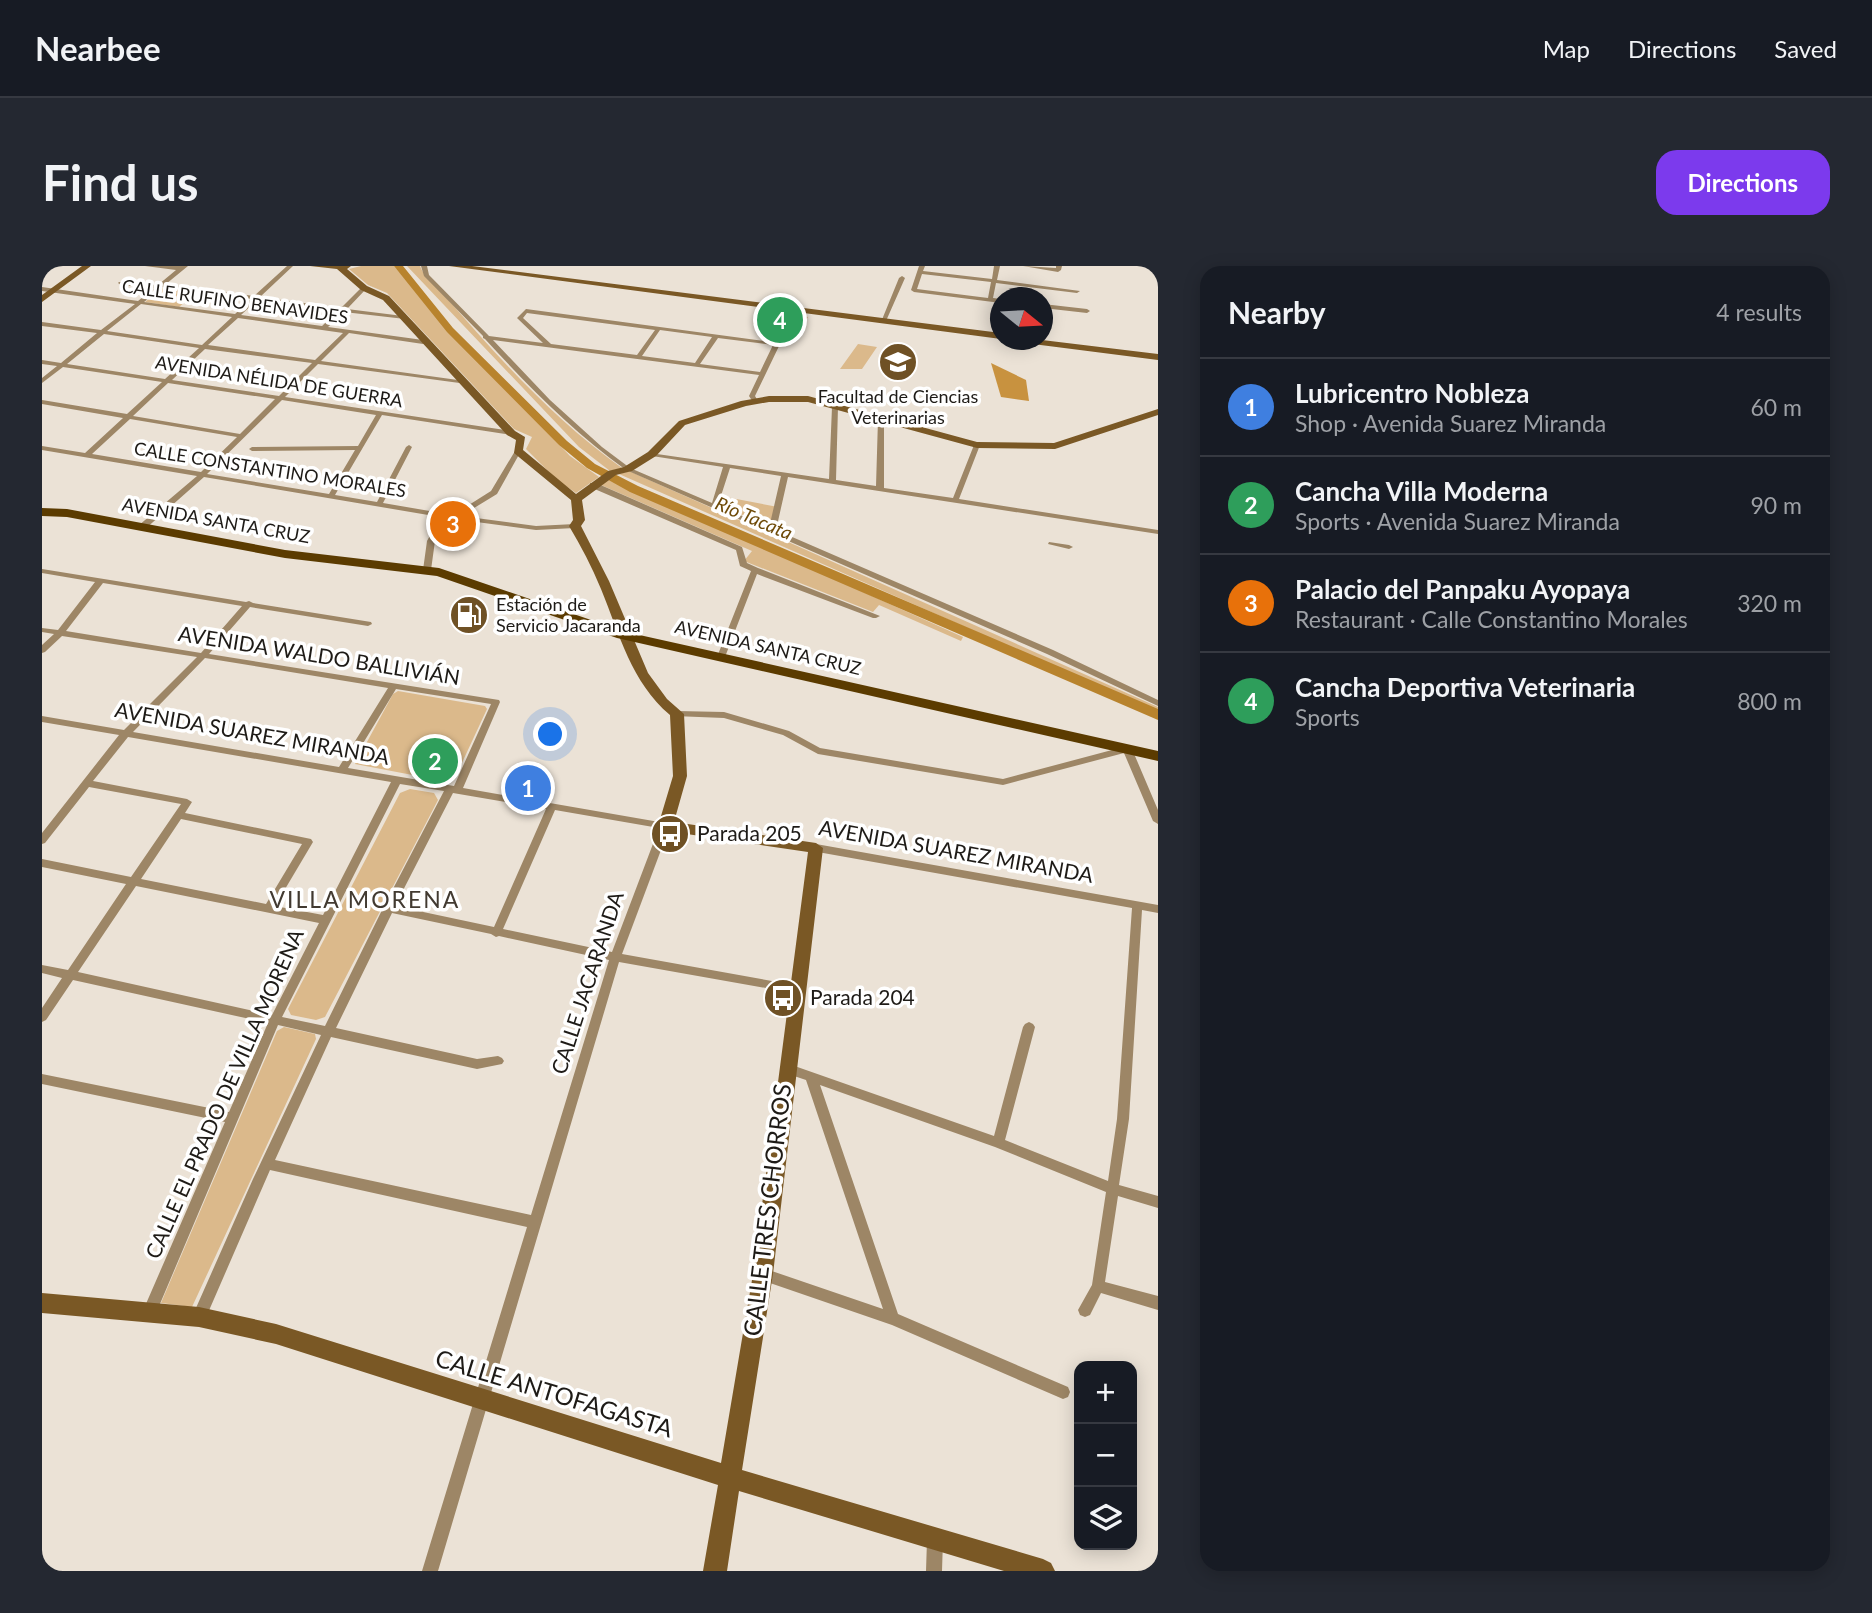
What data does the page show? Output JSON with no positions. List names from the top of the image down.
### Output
{
  "streets": {
    "main road": ["AVENIDA SANTA CRUZ"],
    "street": [
      "CALLE RUFINO BENAVIDES",
      "AVENIDA NÉLIDA DE GUERRA",
      "CALLE CONSTANTINO MORALES",
      "AVENIDA WALDO BALLIVIÁN",
      "AVENIDA SUAREZ MIRANDA",
      "CALLE JACARANDA",
      "CALLE EL PRADO DE VILLA MORENA",
      "CALLE TRES CHORROS",
      "CALLE ANTOFAGASTA"
    ]
  },
  "crossings": [
    ["AVENIDA WALDO BALLIVIÁN", "AVENIDA SUAREZ MIRANDA"],
    ["AVENIDA SUAREZ MIRANDA", "CALLE JACARANDA"],
    ["AVENIDA SUAREZ MIRANDA", "CALLE EL PRADO DE VILLA MORENA"],
    ["AVENIDA SUAREZ MIRANDA", "CALLE TRES CHORROS"],
    ["CALLE JACARANDA", "CALLE ANTOFAGASTA"],
    ["CALLE EL PRADO DE VILLA MORENA", "CALLE ANTOFAGASTA"],
    ["CALLE TRES CHORROS", "CALLE ANTOFAGASTA"]
  ],
  "districts": ["VILLA MORENA"],
  "water": ["Río Tacata"],
  "places": {
    "school or university": ["Facultad de Ciencias Veterinarias"],
    "fuel station": ["Estación de Servicio Jacaranda"],
    "bus stop": ["Parada 205", "Parada 204"]
  },
  "north": "right",
  "page": {
    "header": "Nearbee",
    "nav": ["Map", "Directions", "Saved"],
    "buttons": "Directions",
    "title": "Find us",
    "heading": ["Nearby", "4 results"],
    "pins": [
      "4",
      "3",
      "2",
      "1"
    ],
    "list": [
      {
        "mark": "1",
        "name": "Lubricentro Nobleza",
        "note": "Shop · Avenida Suarez Miranda",
        "value": "60 m"
      },
      {
        "mark": "2",
        "name": "Cancha Villa Moderna",
        "note": "Sports · Avenida Suarez Miranda",
        "value": "90 m"
      },
      {
        "mark": "3",
        "name": "Palacio del Panpaku Ayopaya",
        "note": "Restaurant · Calle Constantino Morales",
        "value": "320 m"
      },
      {
        "mark": "4",
        "name": "Cancha Deportiva Veterinaria",
        "note": "Sports",
        "value": "800 m"
      }
    ],
    "map_buttons": ["+", "−"]
  }
}
